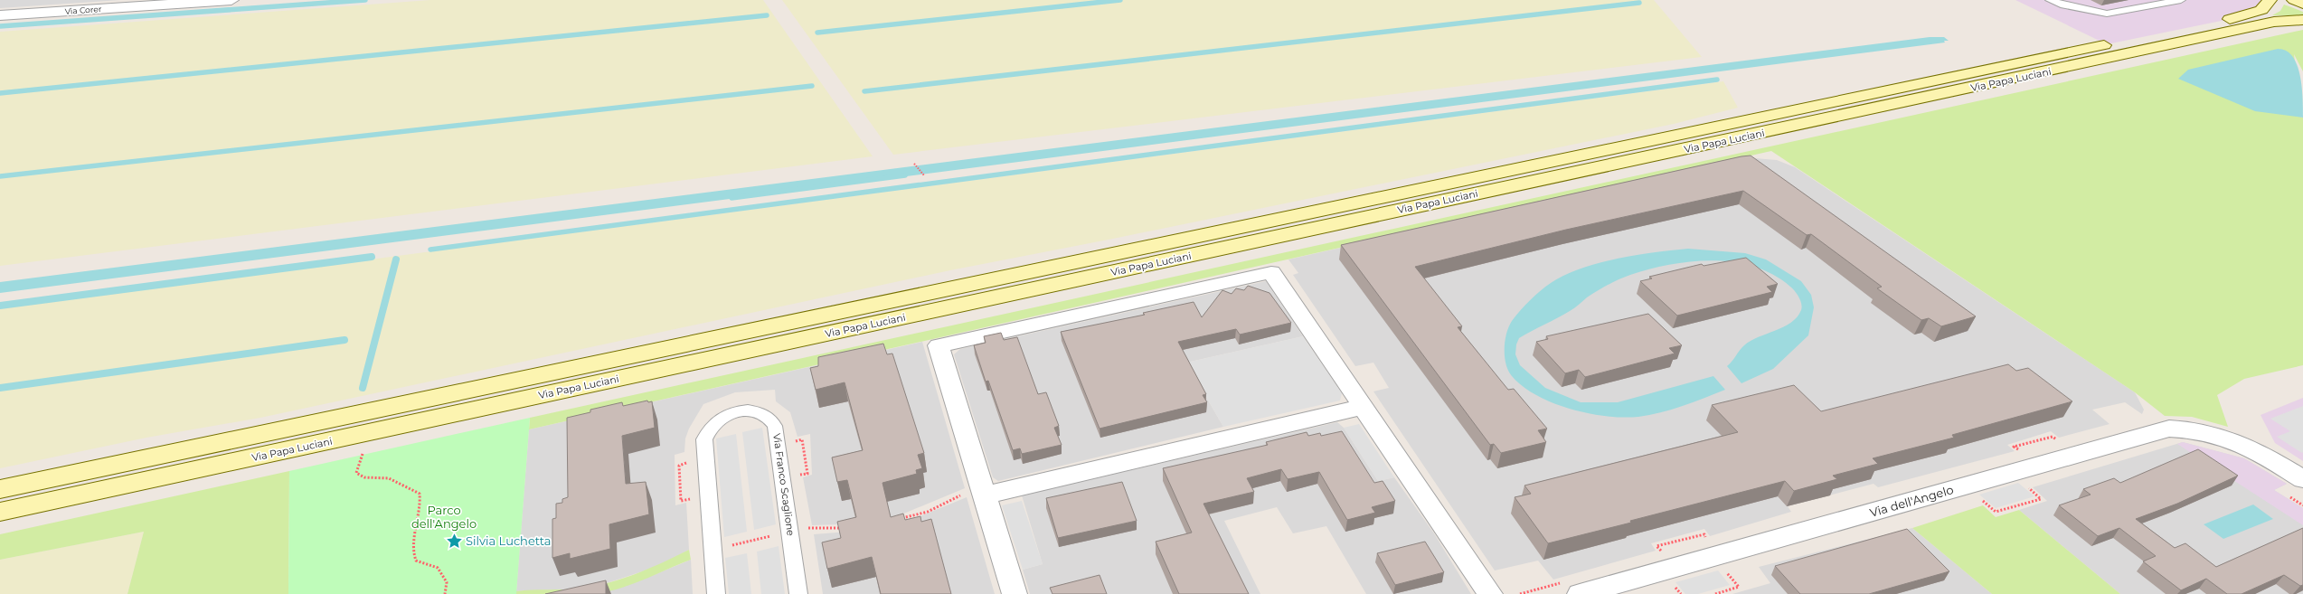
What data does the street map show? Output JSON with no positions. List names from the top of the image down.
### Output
{
  "streets": {
    "main road": ["Via Papa Luciani"],
    "street": ["Via Corer", "Via dell'Angelo"],
    "lane": ["Via Franco Scaglione"]
  },
  "parks": ["Parco dell'Angelo"],
  "places": {
    "place": ["Silvia Luchetta"]
  }
}
